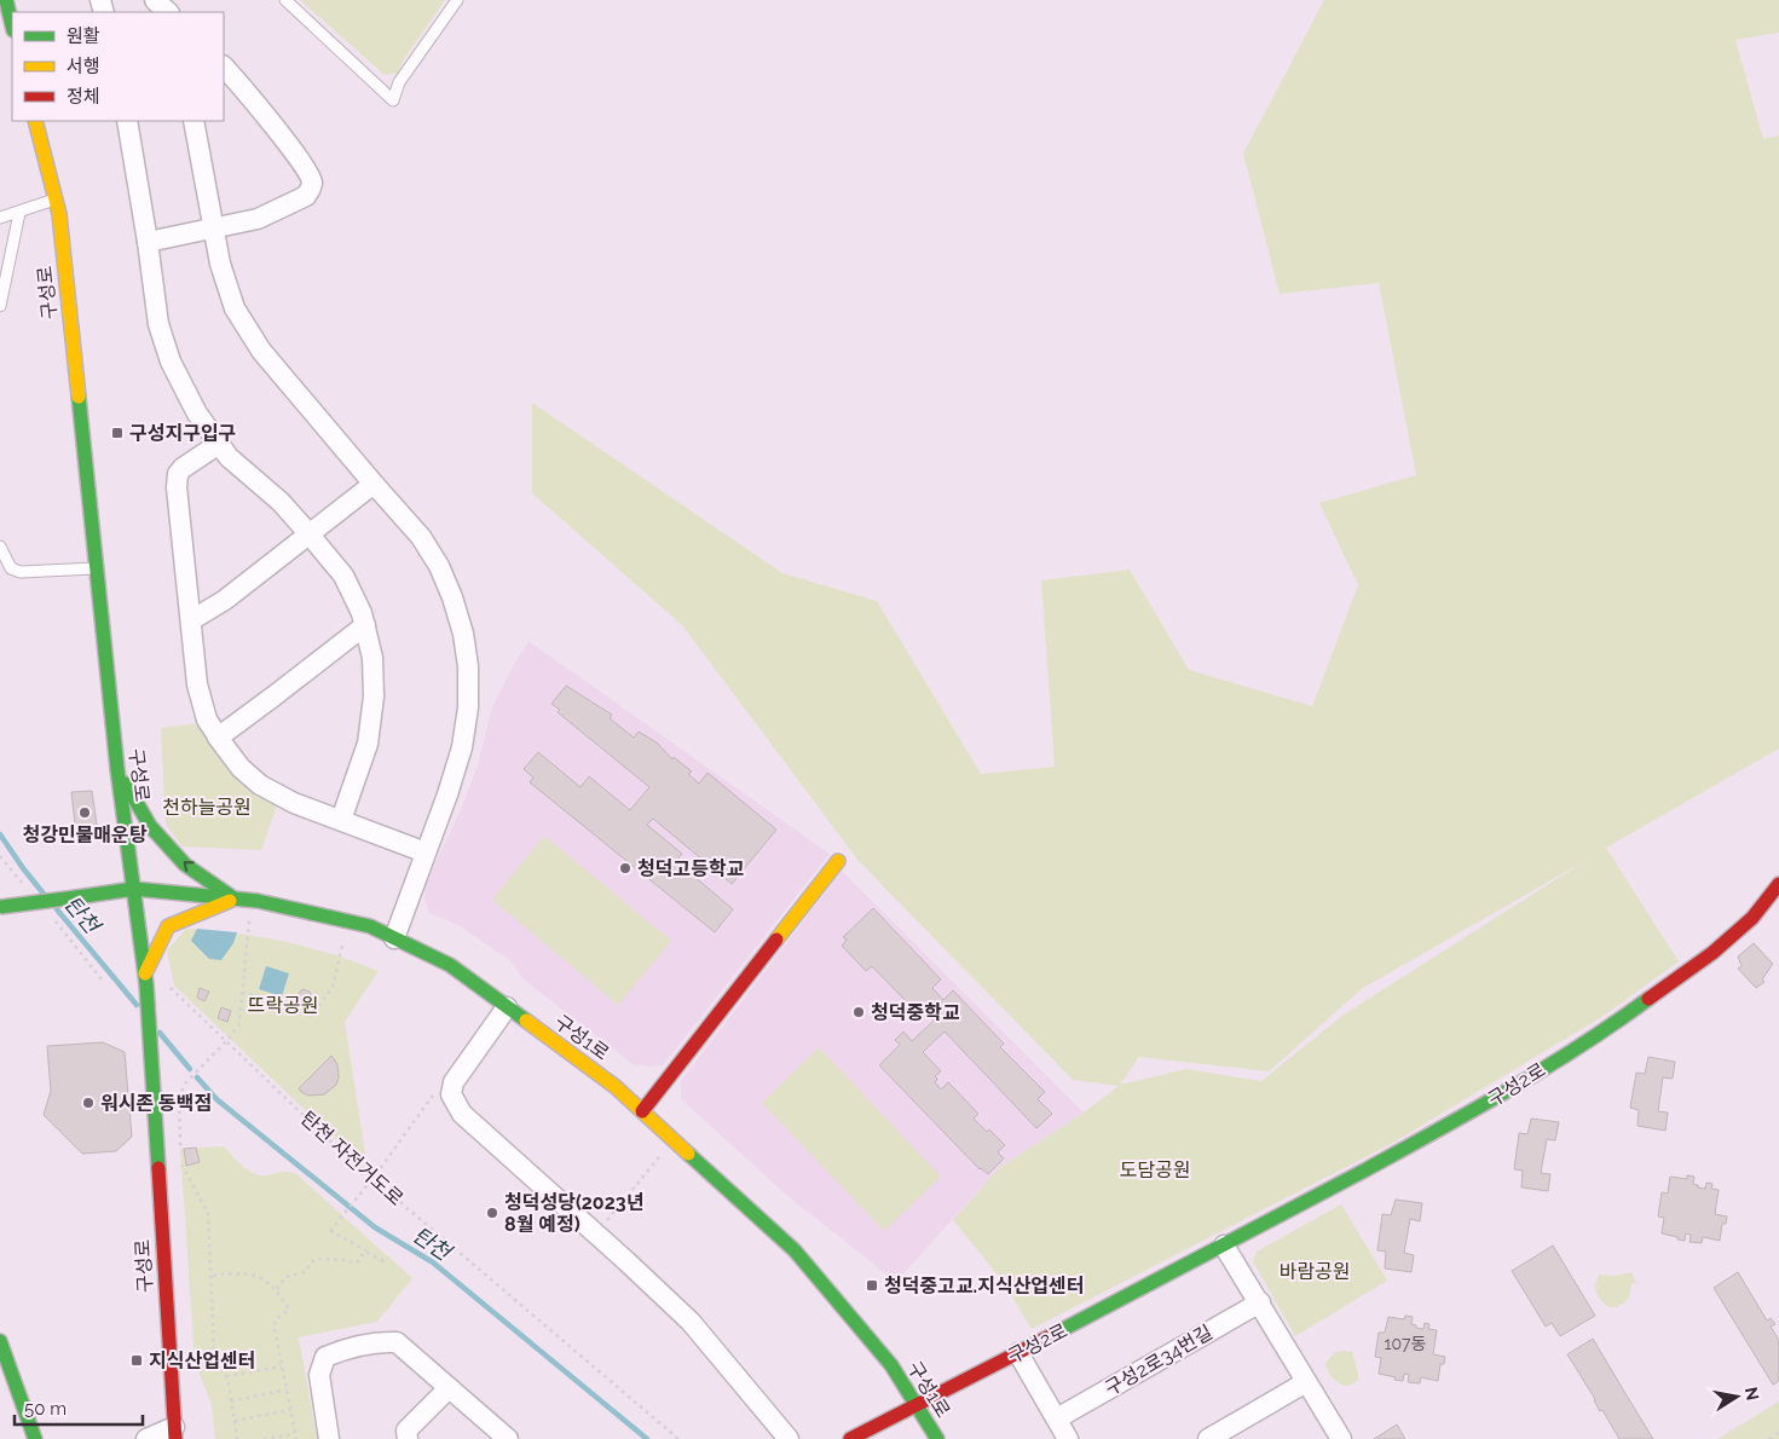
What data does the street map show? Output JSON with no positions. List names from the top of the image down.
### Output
{
  "streets": {
    "main road": ["구성로", "구성1로", "구성2로"],
    "street": ["구성2로34번길"],
    "path": ["탄천 자전거도로"]
  },
  "crossings": [
    ["구성로", "구성1로"],
    ["구성1로", "구성2로"]
  ],
  "water": ["탄천"],
  "parks": [
    "천하늘공원",
    "뜨락공원",
    "도담공원",
    "바람공원"
  ],
  "places": {
    "transit": ["구성지구입구", "청덕중고교.지식산업센터", "지식산업센터"],
    "other": [
      "청강민물매운탕",
      "청덕고등학교",
      "청덕중학교",
      "워시존 동백점",
      "청덕성당(2023년 8월 예정)"
    ]
  },
  "house_numbers": ["107동"],
  "legend": ["원활", "서행", "정체"],
  "scale_bar": "50 m",
  "north": "right"
}
